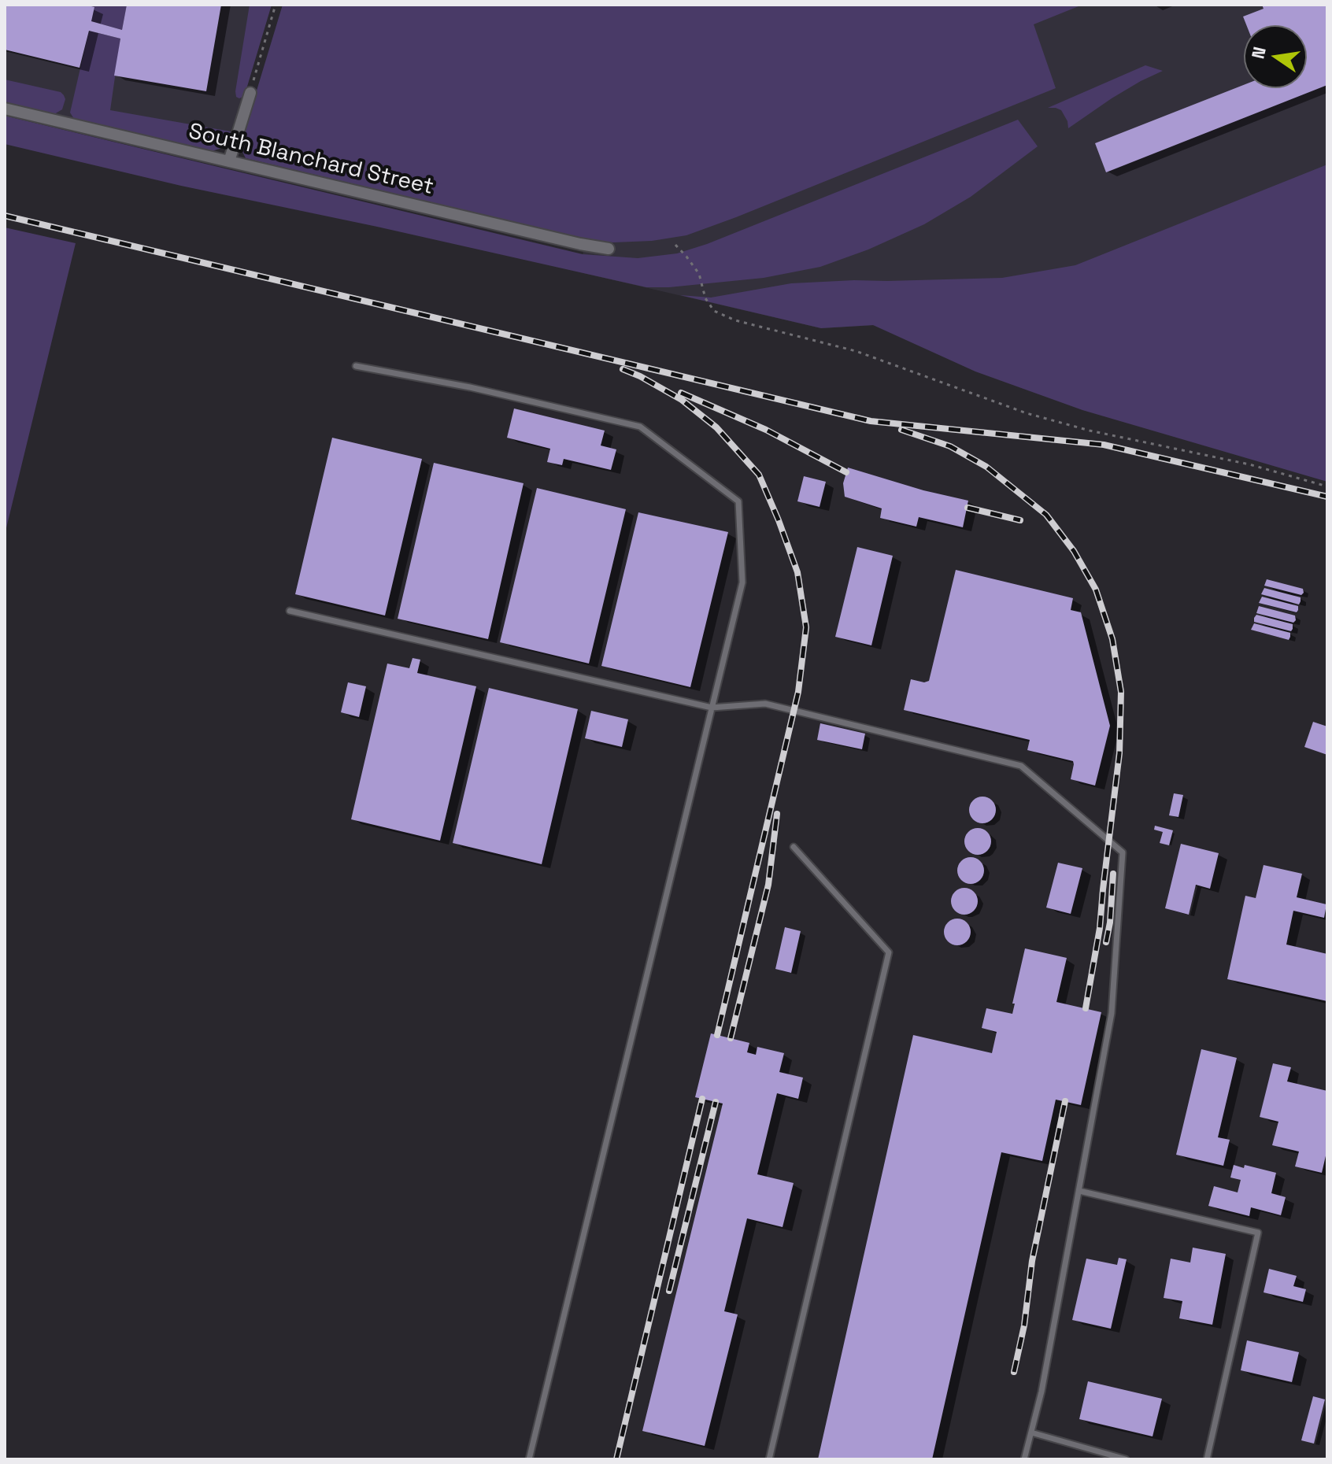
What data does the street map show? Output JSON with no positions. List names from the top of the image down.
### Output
{
  "streets": {
    "street": ["South Blanchard Street"]
  },
  "north": "left"
}
